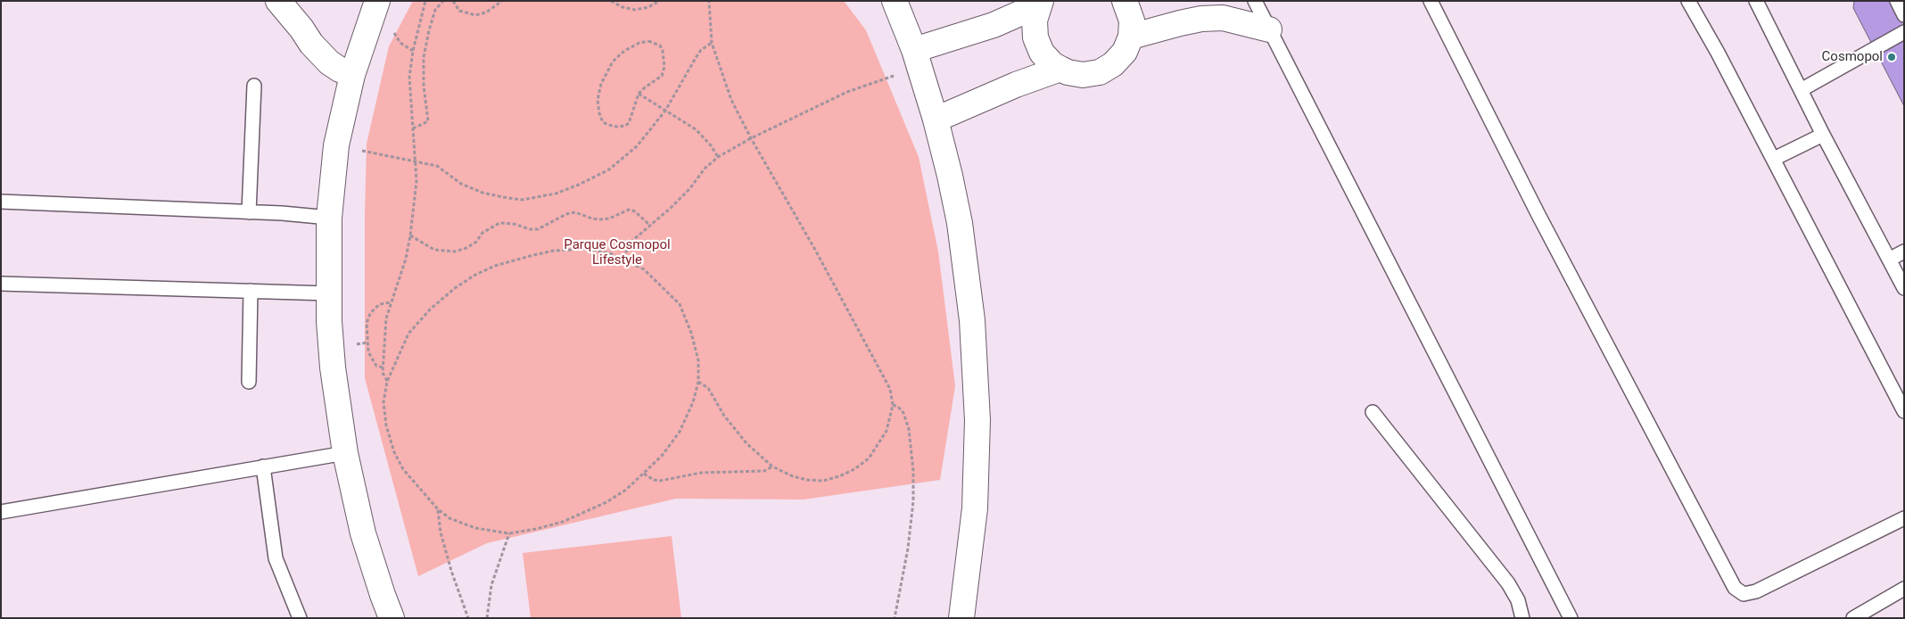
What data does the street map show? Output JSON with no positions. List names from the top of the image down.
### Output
{
  "parks": ["Parque Cosmopol Lifestyle"],
  "places": ["Cosmopol"]
}
